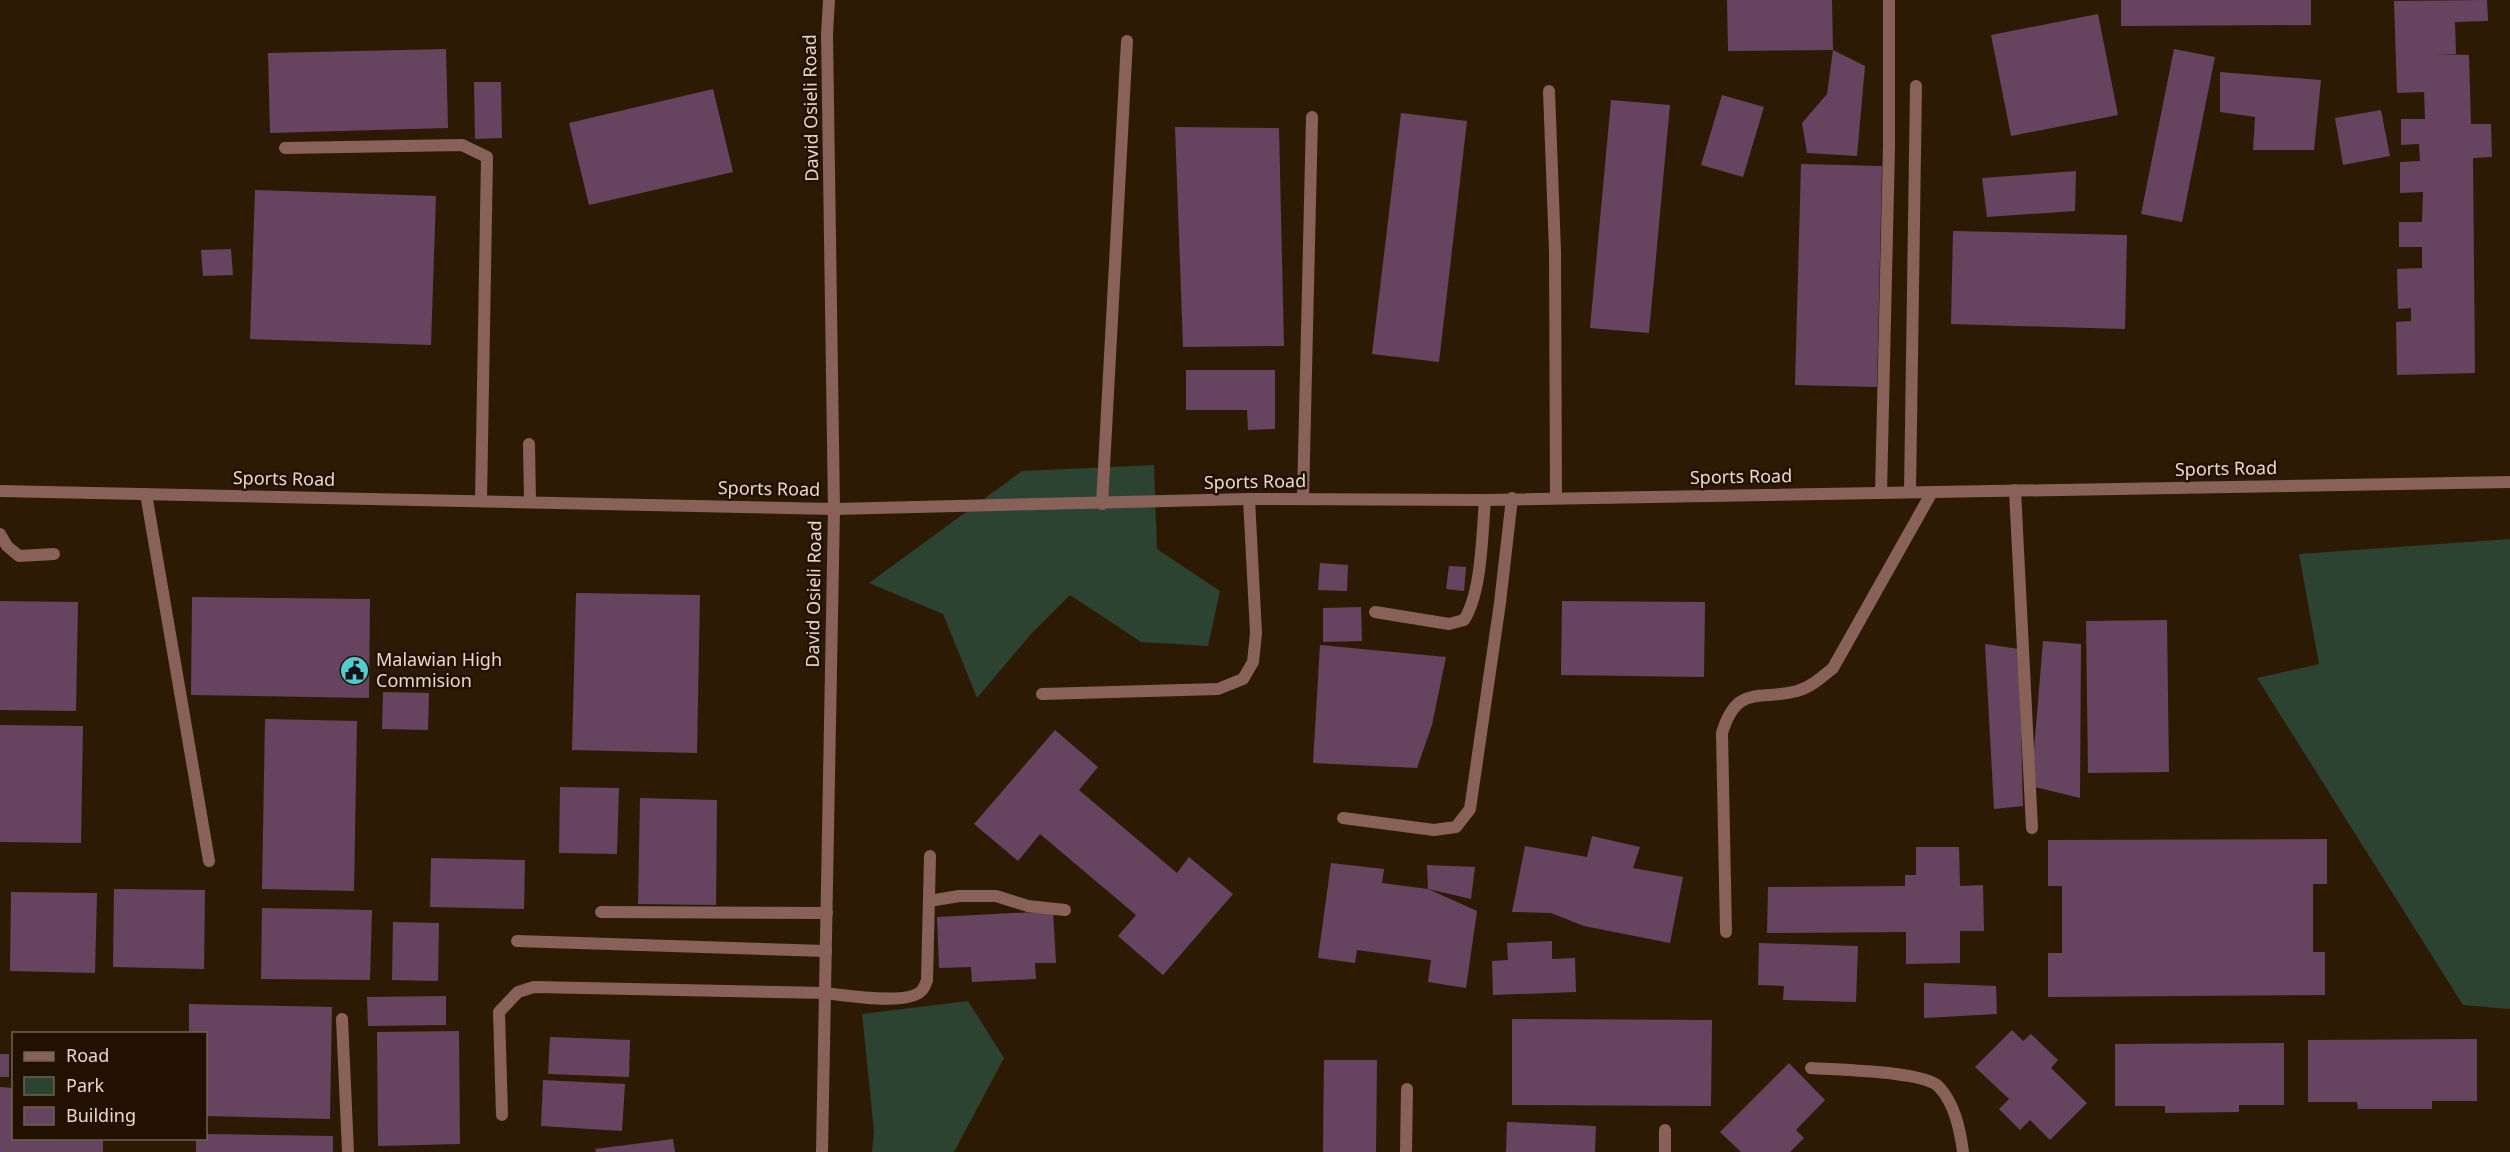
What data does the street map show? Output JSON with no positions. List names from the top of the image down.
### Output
{
  "streets": {
    "street": ["David Osieli Road", "Sports Road"]
  },
  "crossings": [
    ["David Osieli Road", "Sports Road"]
  ],
  "places": {
    "public building": ["Malawian High Commision"]
  },
  "legend": ["Road", "Park", "Building"]
}
